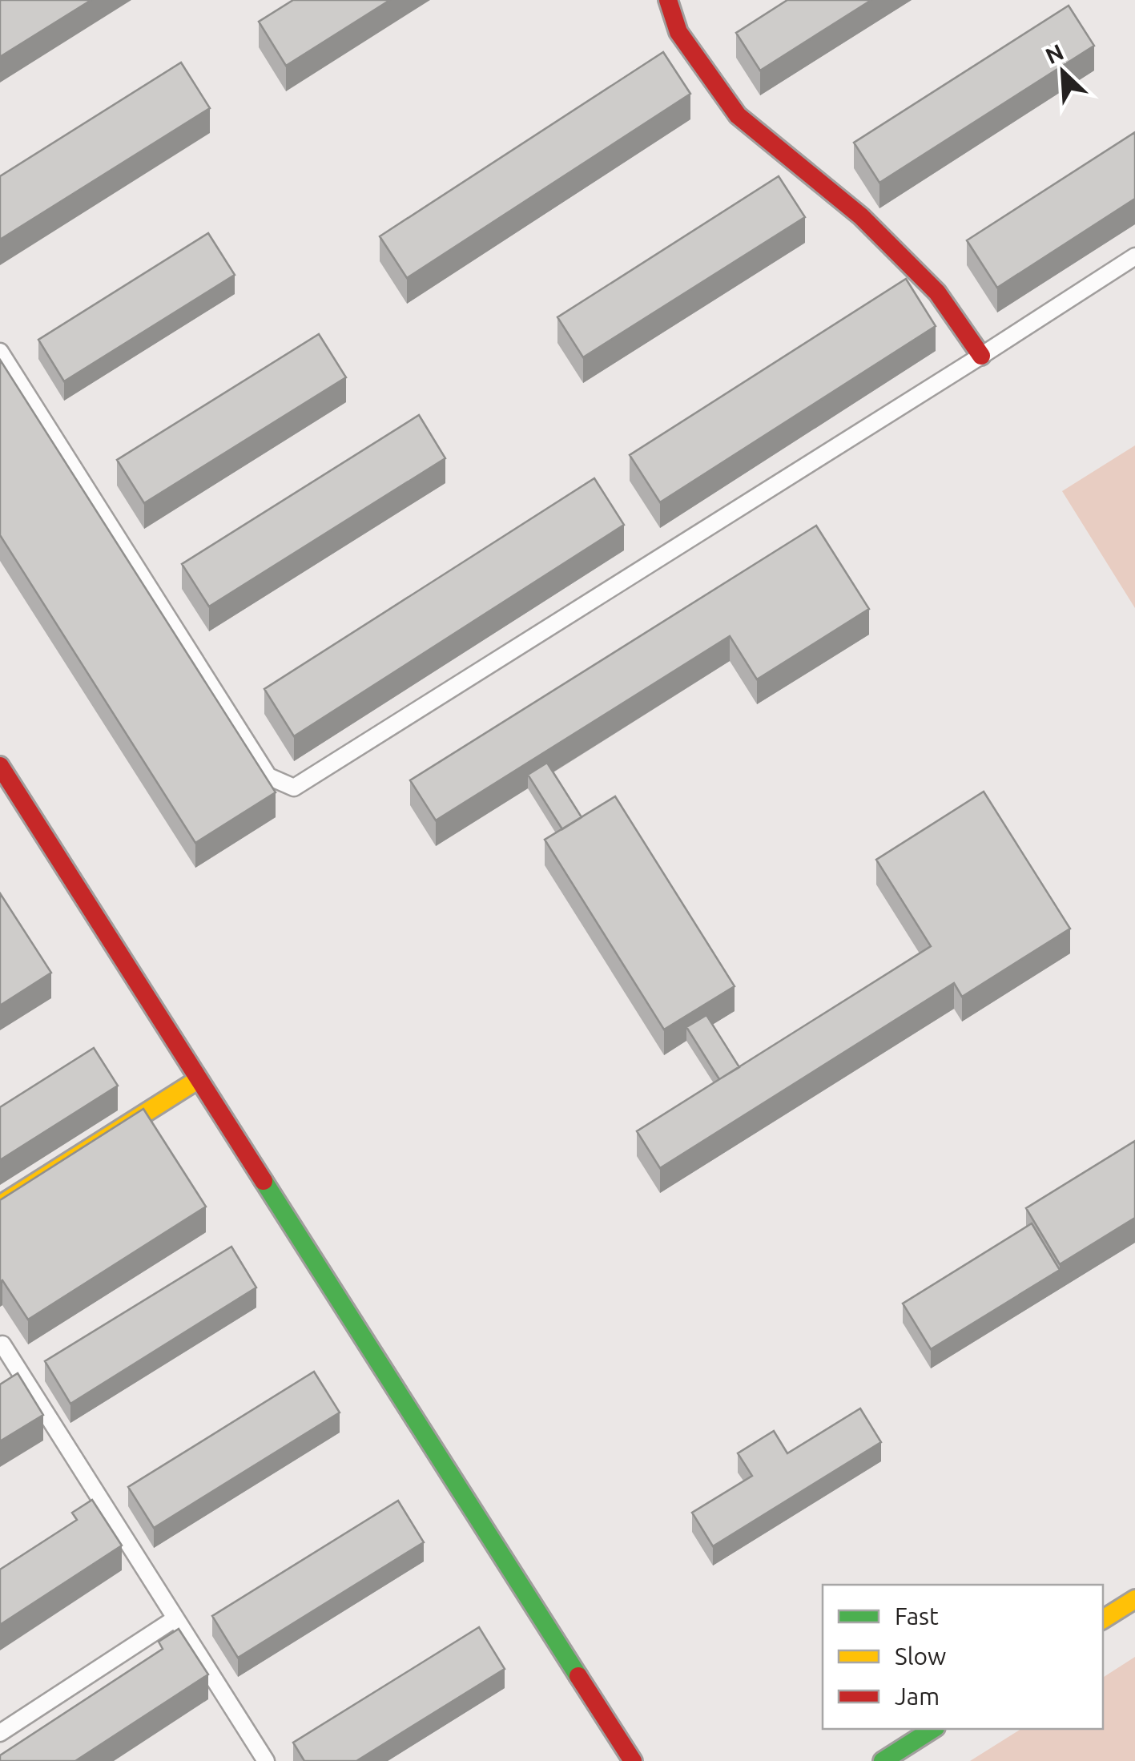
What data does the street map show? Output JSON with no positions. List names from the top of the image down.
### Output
{
  "legend": ["Fast", "Slow", "Jam"],
  "north": "top left"
}
